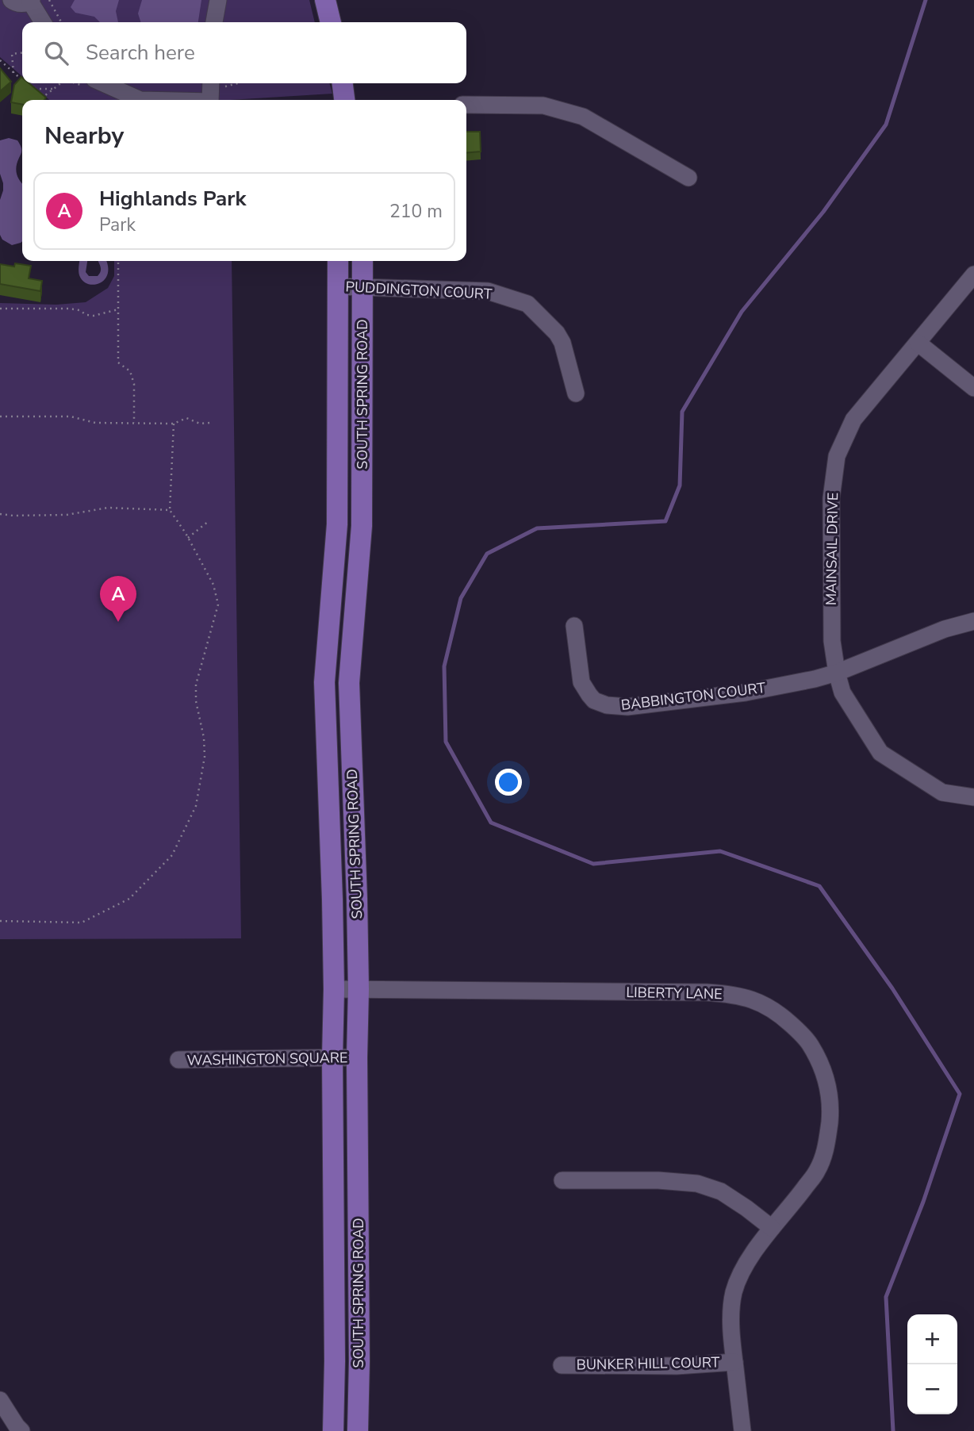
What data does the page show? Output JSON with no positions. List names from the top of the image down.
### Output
{
  "streets": {
    "main road": ["SOUTH SPRING ROAD"],
    "street": [
      "PUDDINGTON COURT",
      "MAINSAIL DRIVE",
      "BABBINGTON COURT",
      "LIBERTY LANE",
      "WASHINGTON SQUARE",
      "BUNKER HILL COURT"
    ]
  },
  "crossings": [
    ["PUDDINGTON COURT", "SOUTH SPRING ROAD"],
    ["SOUTH SPRING ROAD", "LIBERTY LANE"],
    ["SOUTH SPRING ROAD", "WASHINGTON SQUARE"],
    ["MAINSAIL DRIVE", "BABBINGTON COURT"],
    ["LIBERTY LANE", "BUNKER HILL COURT"]
  ],
  "page": {
    "search": "Search here",
    "heading": "Nearby",
    "list": [
      {
        "mark": "A",
        "name": "Highlands Park",
        "note": "Park",
        "value": "210 m"
      }
    ],
    "pins": "A",
    "map_buttons": ["+", "−"]
  }
}
